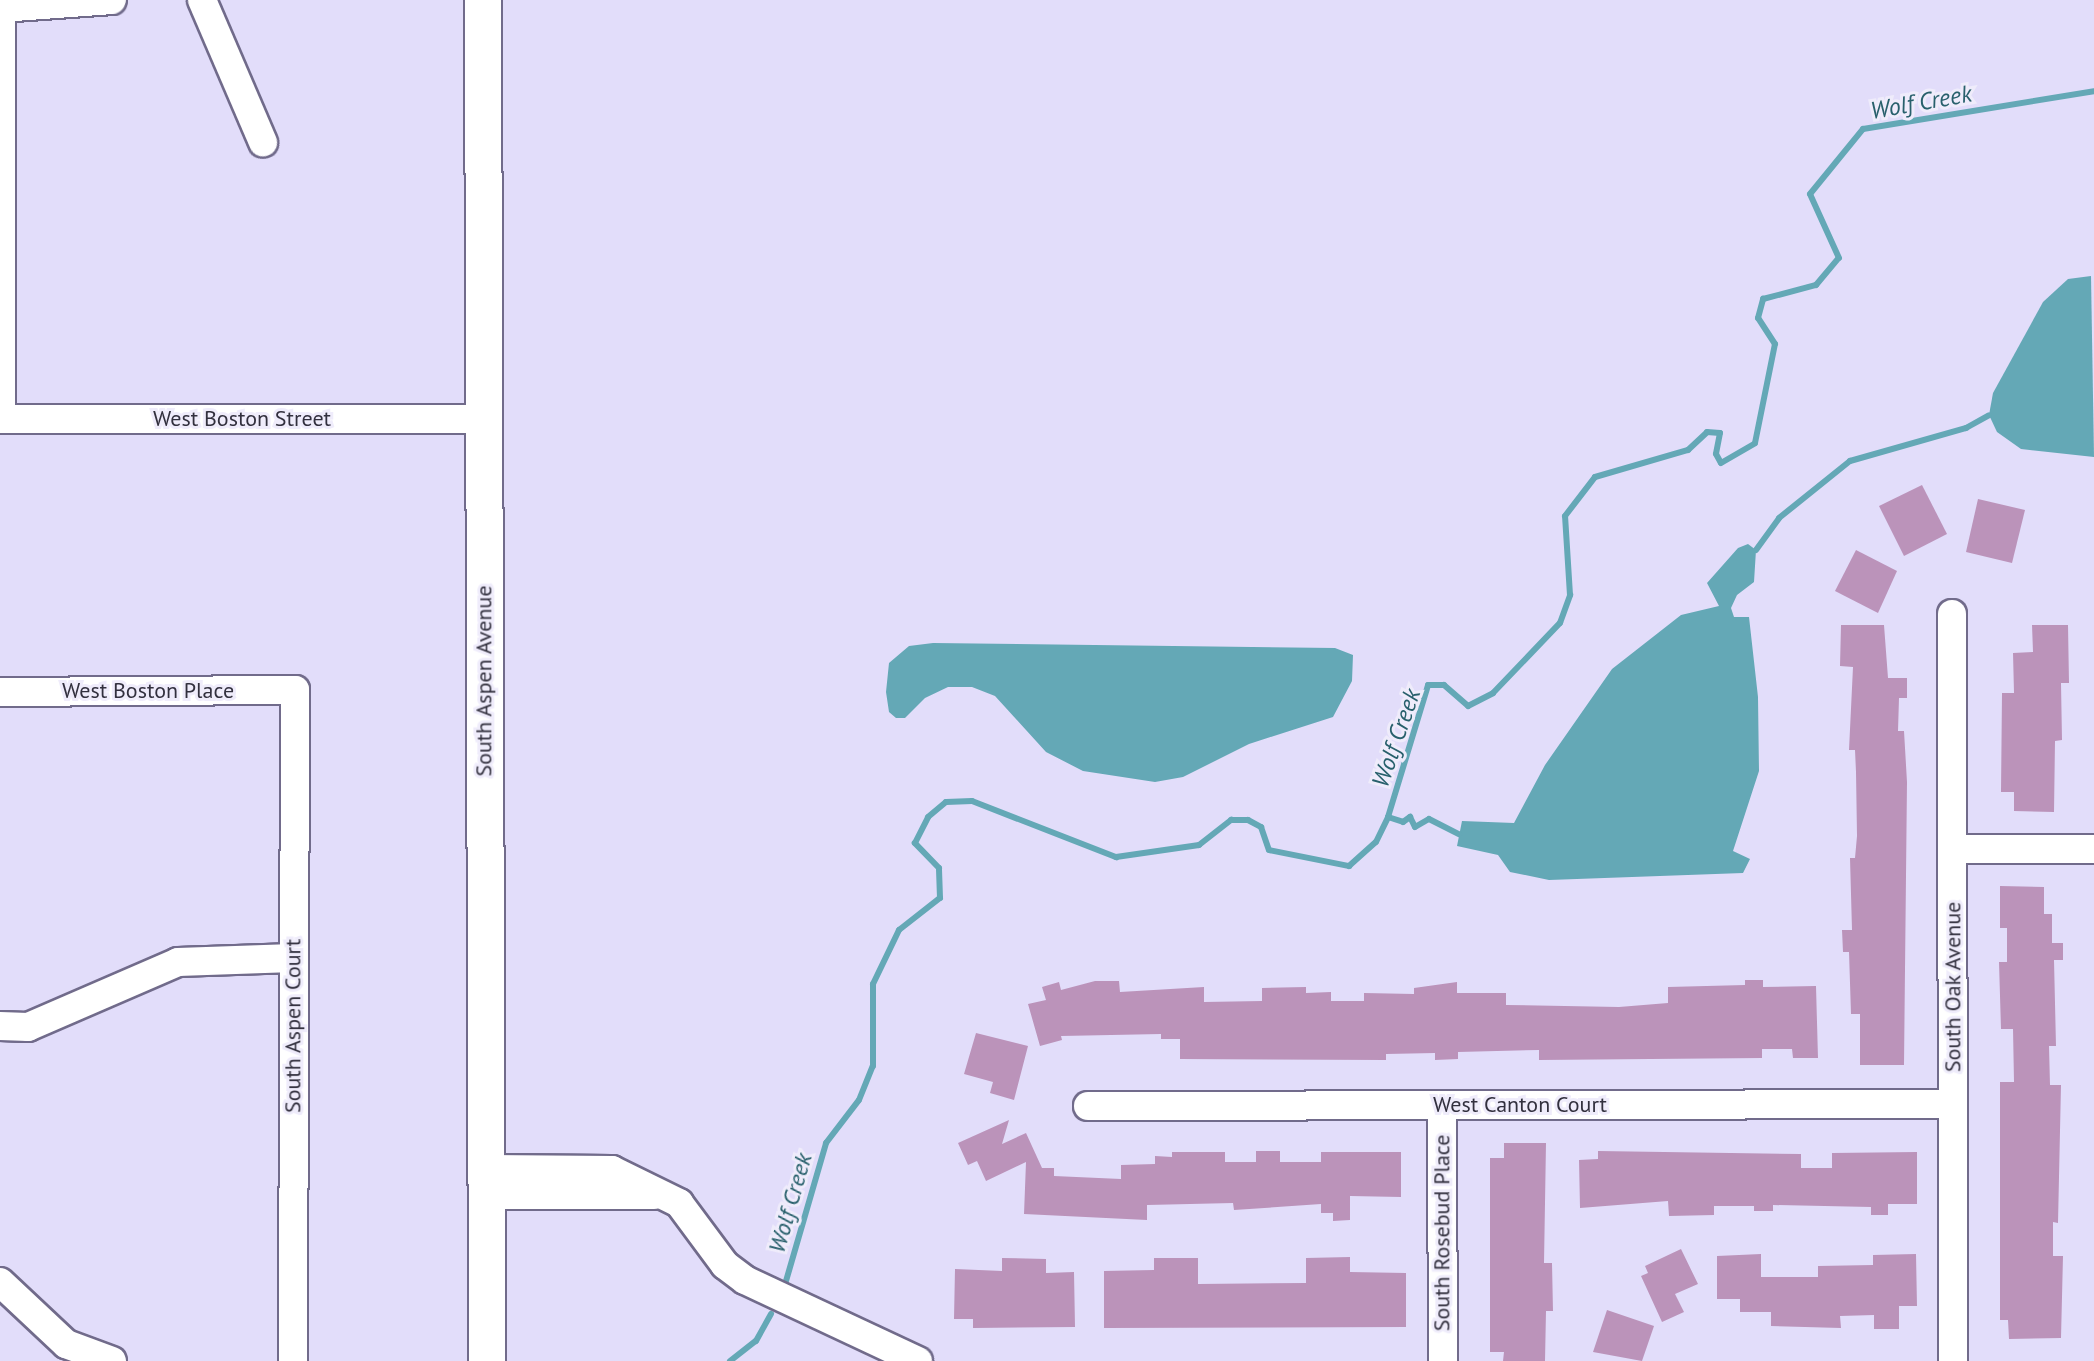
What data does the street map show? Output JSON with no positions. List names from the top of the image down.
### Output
{
  "streets": {
    "main road": ["South Aspen Avenue"],
    "street": [
      "West Boston Street",
      "West Boston Place",
      "South Oak Avenue",
      "South Aspen Court",
      "West Canton Court",
      "South Rosebud Place"
    ]
  },
  "crossings": [
    ["West Boston Street", "South Aspen Avenue"],
    ["West Boston Place", "South Aspen Court"],
    ["South Oak Avenue", "West Canton Court"],
    ["West Canton Court", "South Rosebud Place"]
  ],
  "water": ["Wolf Creek"]
}
